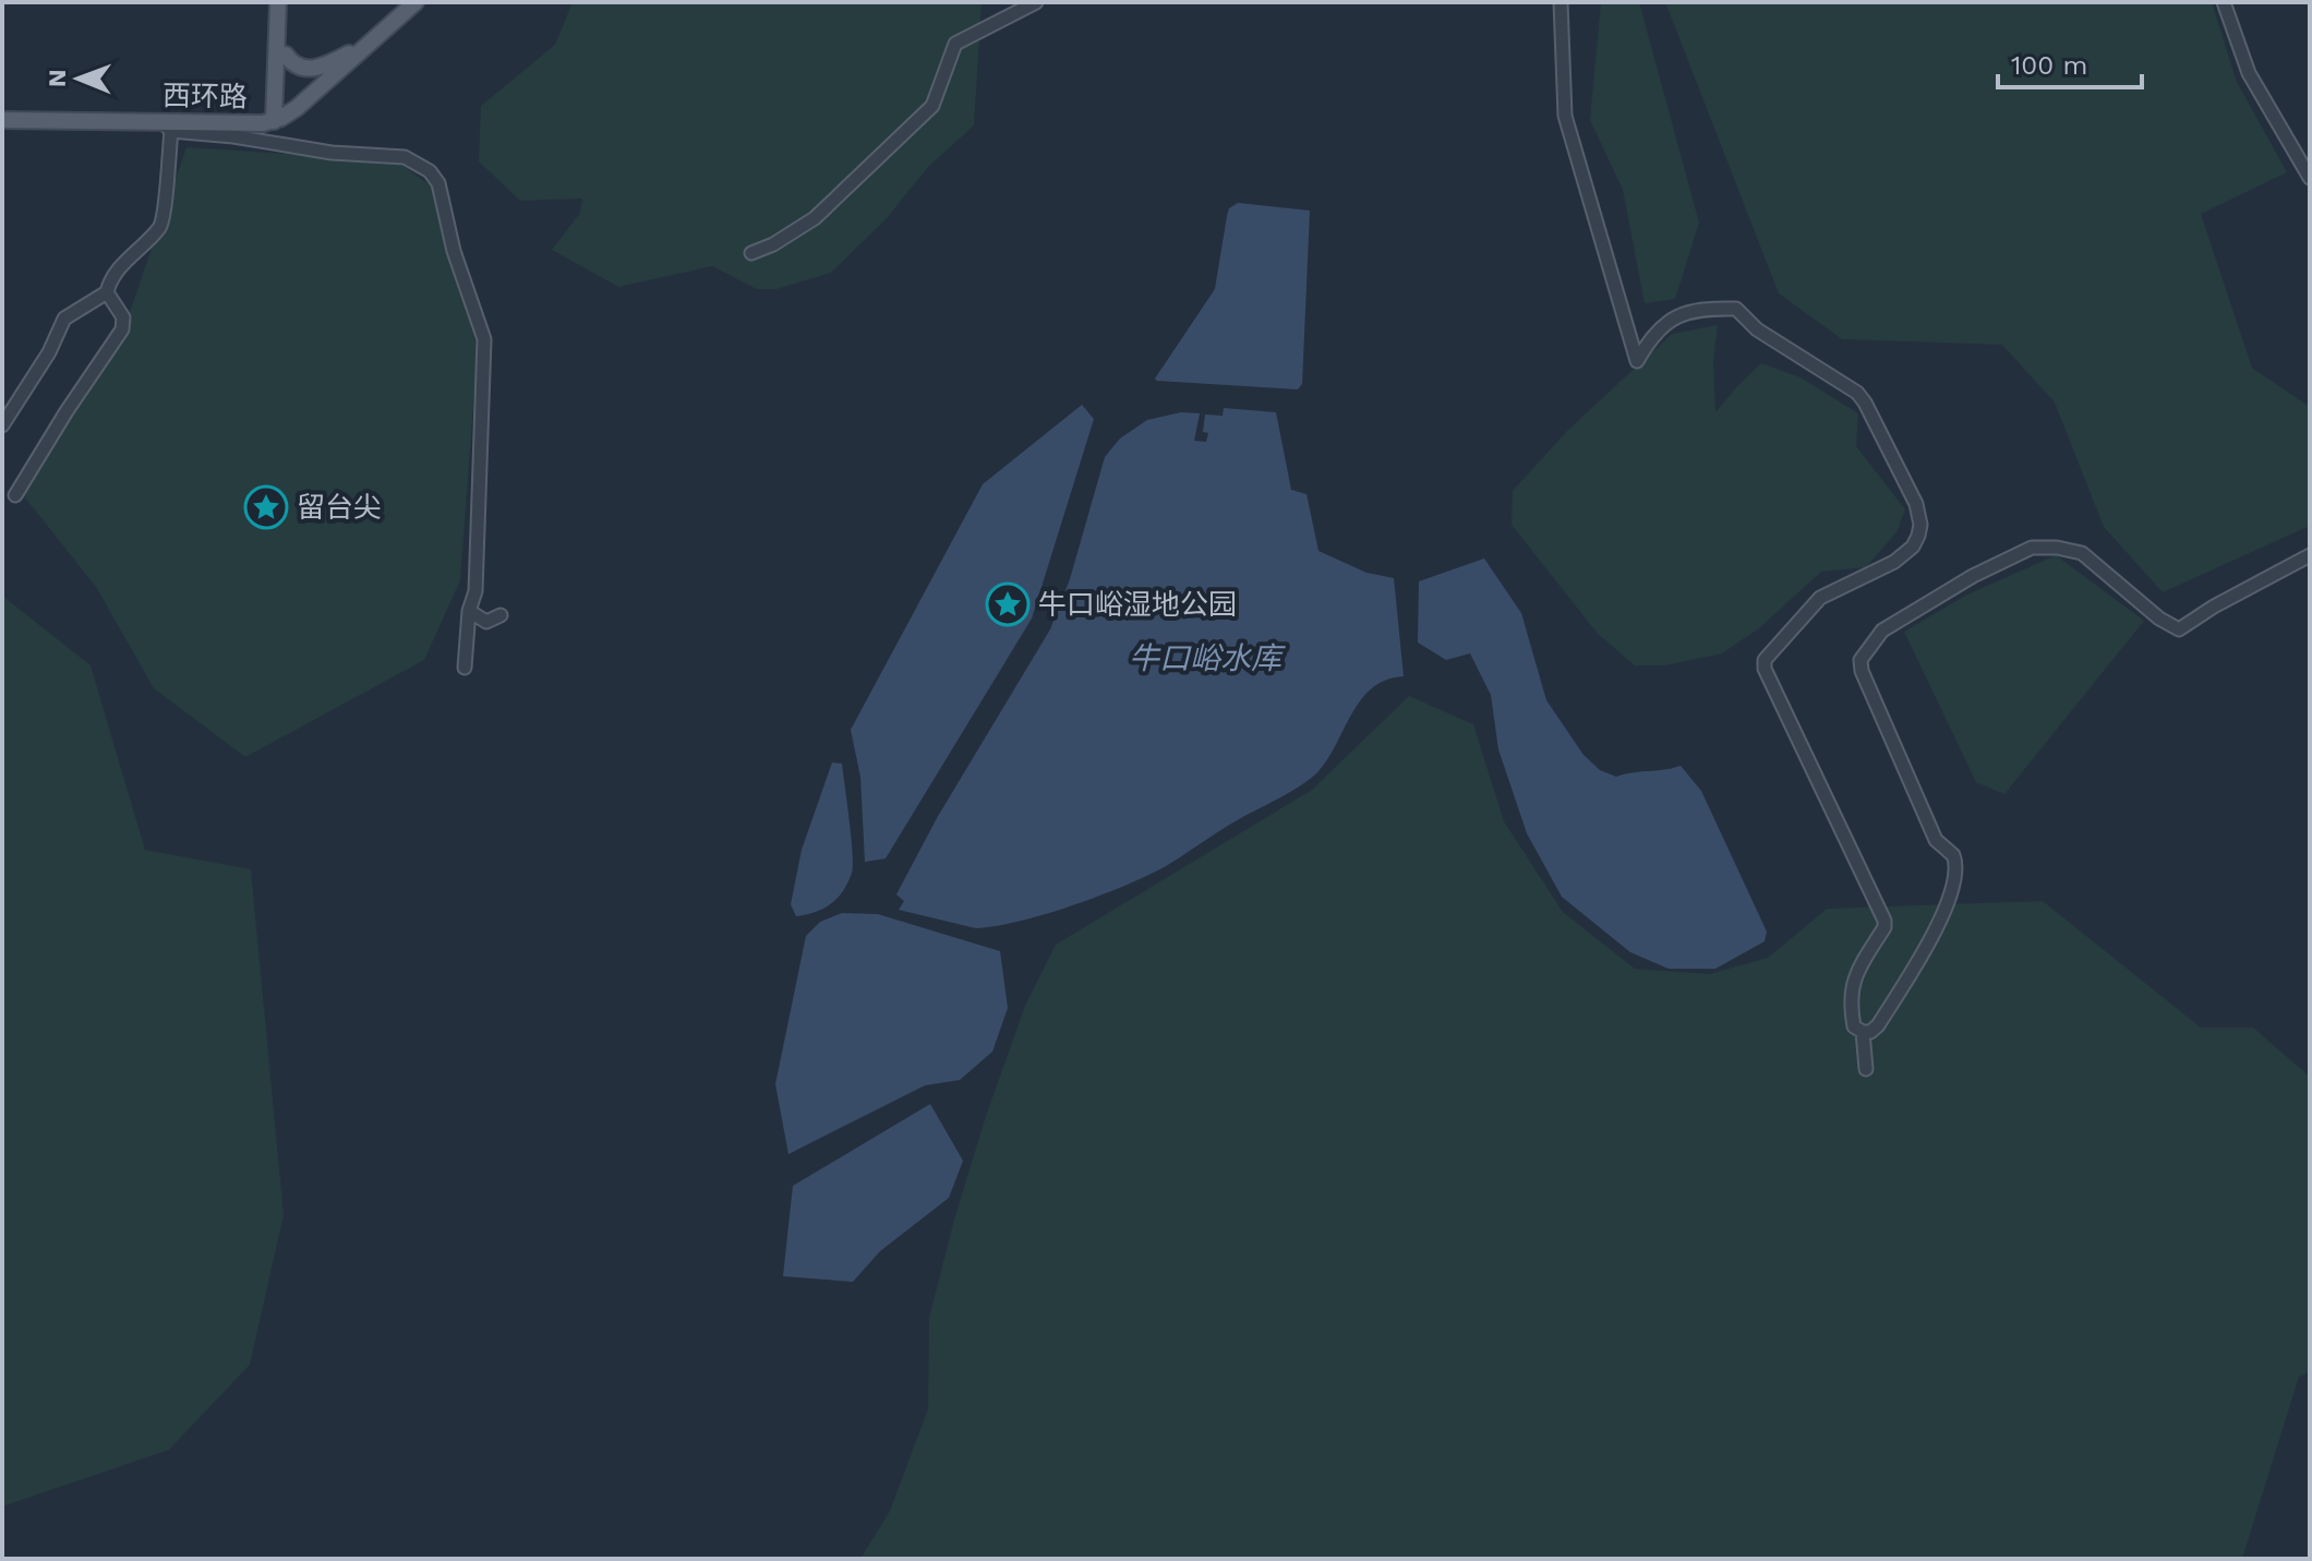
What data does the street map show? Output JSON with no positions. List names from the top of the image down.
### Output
{
  "streets": {
    "main road": ["西环路"]
  },
  "water": ["牛口峪水库"],
  "places": {
    "place": ["留台尖", "牛口峪湿地公园"]
  },
  "scale_bar": "100 m",
  "north": "left"
}
